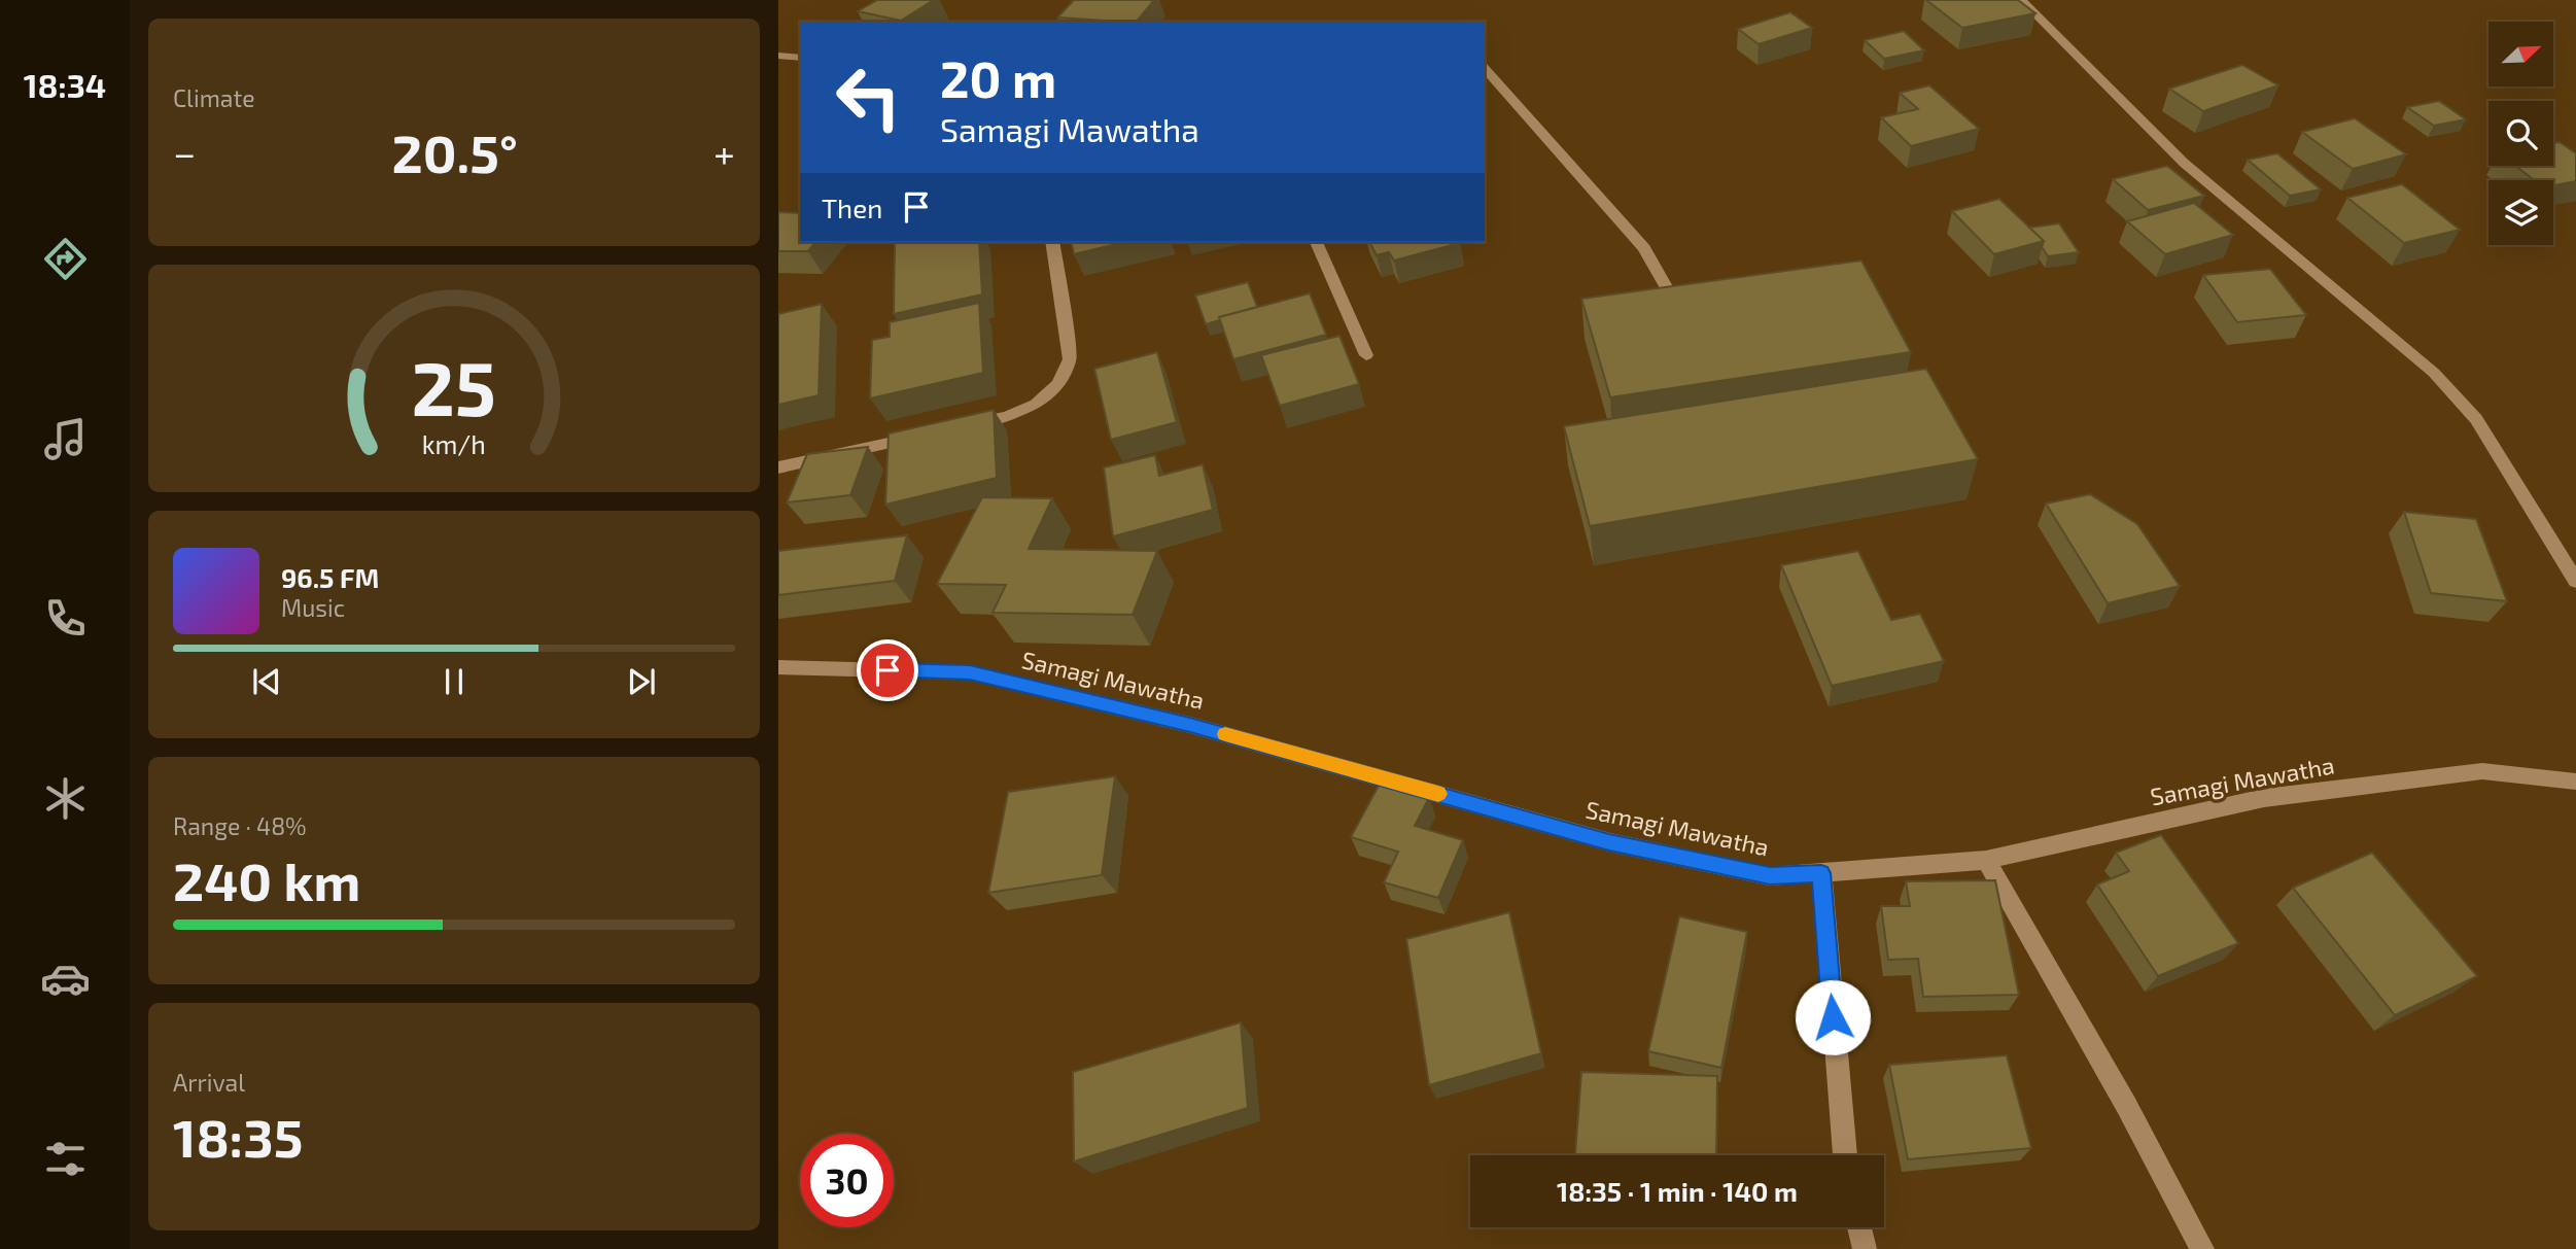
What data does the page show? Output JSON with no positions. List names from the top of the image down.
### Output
{
  "streets": {
    "street": ["Samagi Mawatha"]
  },
  "north": "top right",
  "page": {
    "tabs": "18:34",
    "tile": [
      "Climate",
      ["Range · 48%", "240 km"],
      ["Arrival", "18:35"]
    ],
    "turn": ["20 m", "Samagi Mawatha"],
    "heat": ["−", "20.5°", "+"],
    "then": "Then",
    "song": ["96.5 FM", "Music"],
    "limit": "30",
    "trip": "18:35 · 1 min · 140 m",
    "gauge": ["25", "km/h"]
  }
}
